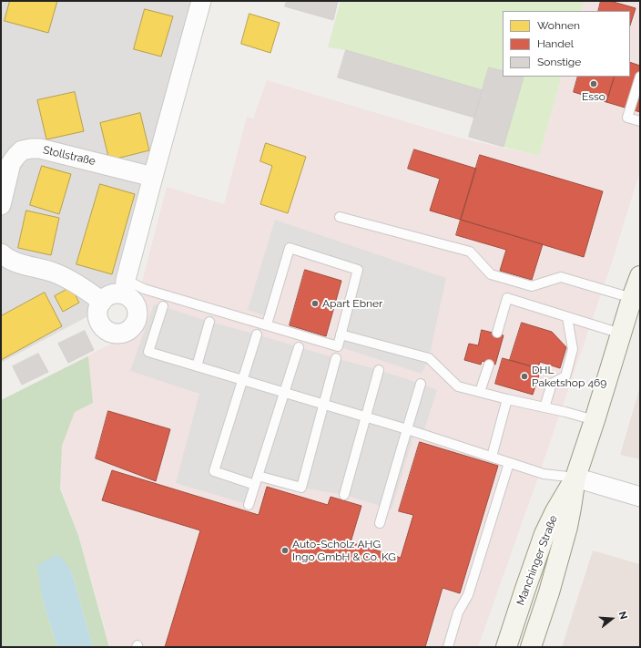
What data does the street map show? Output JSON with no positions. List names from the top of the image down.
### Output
{
  "streets": {
    "main road": ["Manchinger Straße"],
    "street": ["Stollstraße"]
  },
  "places": [
    "Esso",
    "Apart Ebner",
    "DHL Paketshop 469",
    "Auto-Scholz AHG Ingo GmbH & Co. KG"
  ],
  "legend": ["Wohnen", "Handel", "Sonstige"],
  "north": "right"
}
